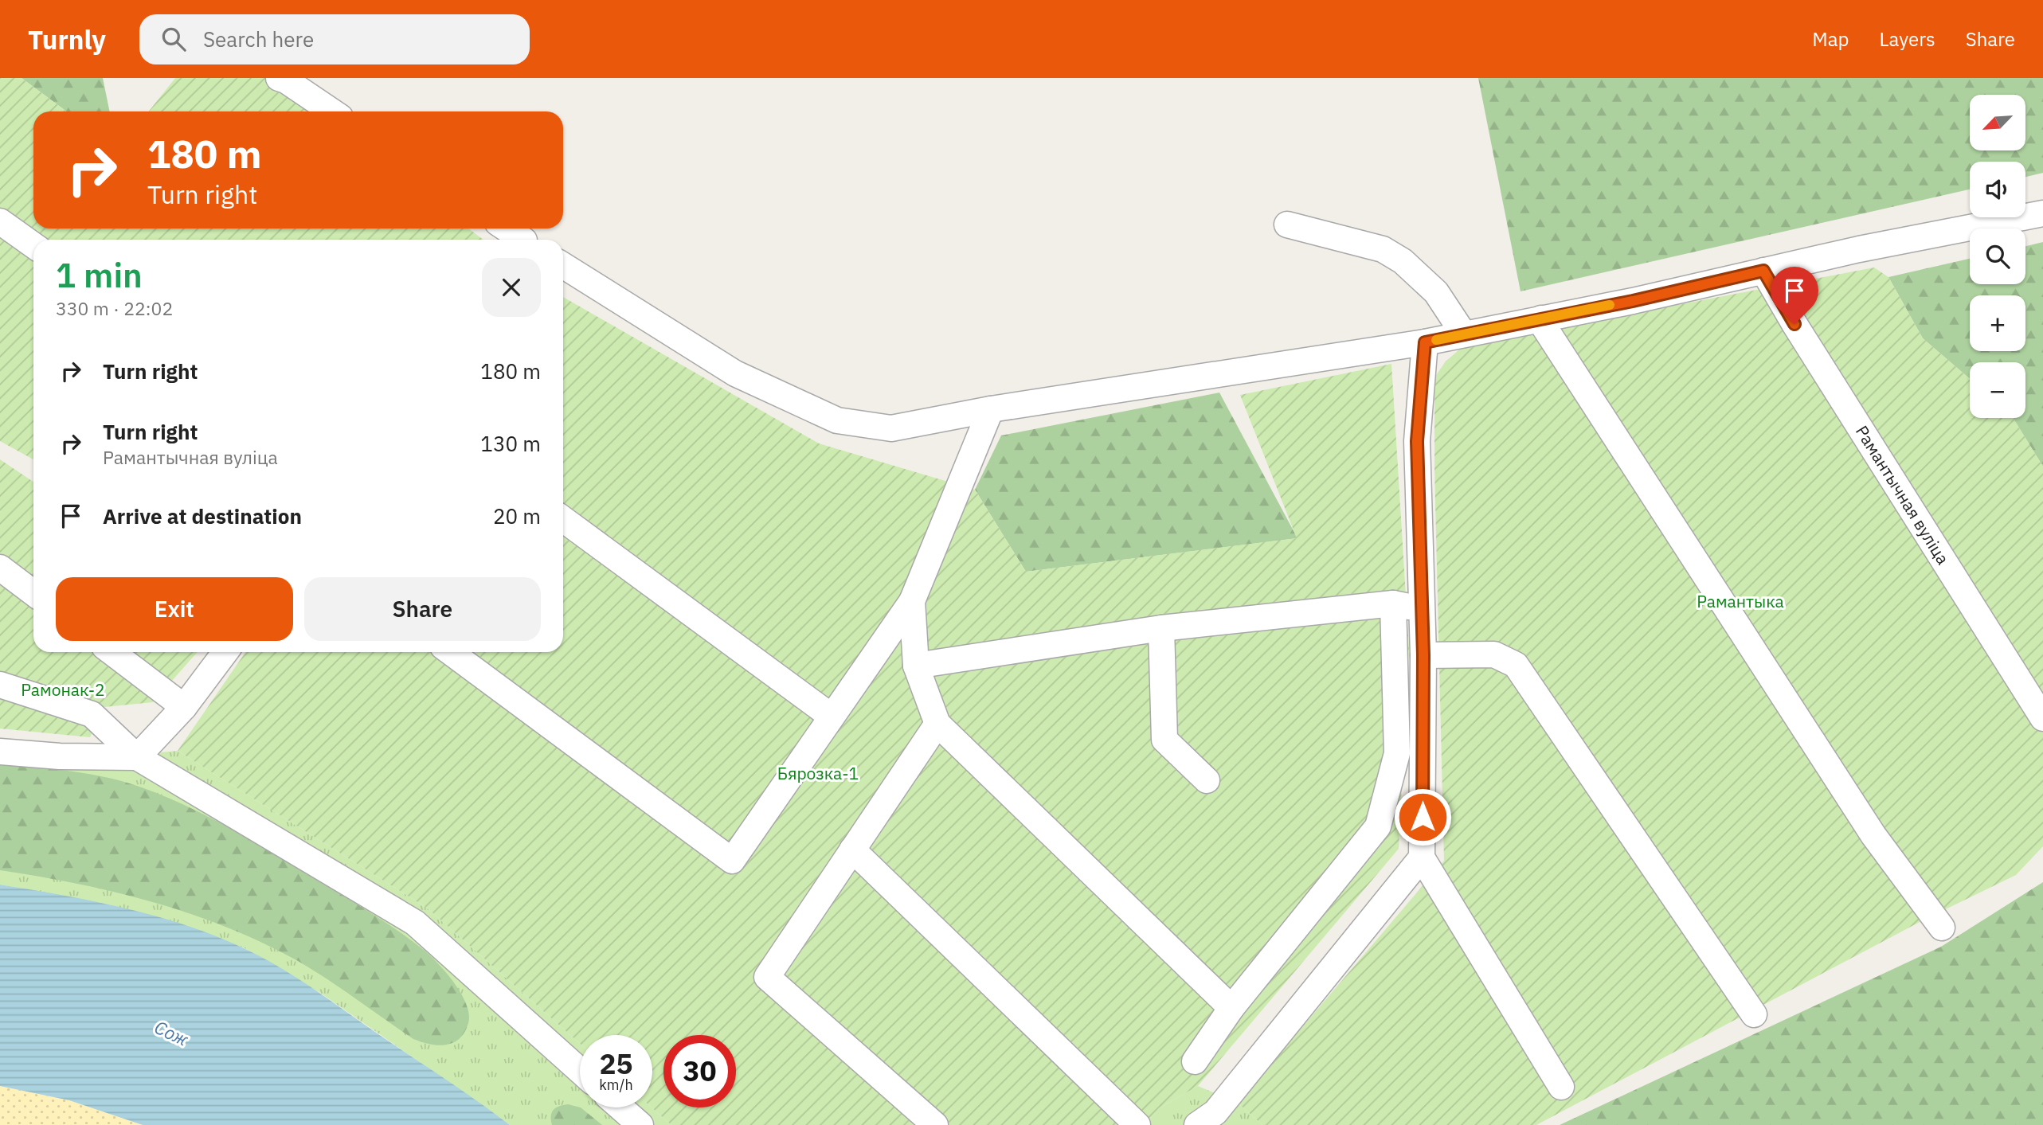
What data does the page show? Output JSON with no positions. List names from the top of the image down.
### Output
{
  "streets": {
    "street": ["Рамантычная вуліца"]
  },
  "water": ["Сож"],
  "parks": ["Рамантыка", "Рамонак-2", "Бярозка-1"],
  "north": "bottom left",
  "page": {
    "header": "Turnly",
    "search": "Search here",
    "nav": ["Map", "Layers", "Share"],
    "map_buttons": ["+", "−"],
    "turn": ["180 m", "Turn right"],
    "heading": ["1 min", "330 m · 22:02"],
    "list": [
      {
        "name": "Turn right",
        "value": "180 m"
      },
      {
        "name": "Turn right",
        "note": "Рамантычная вуліца",
        "value": "130 m"
      },
      {
        "name": "Arrive at destination",
        "value": "20 m"
      }
    ],
    "buttons": ["Exit", "Share"],
    "speed": "25 km/h",
    "limit": "30"
  }
}
